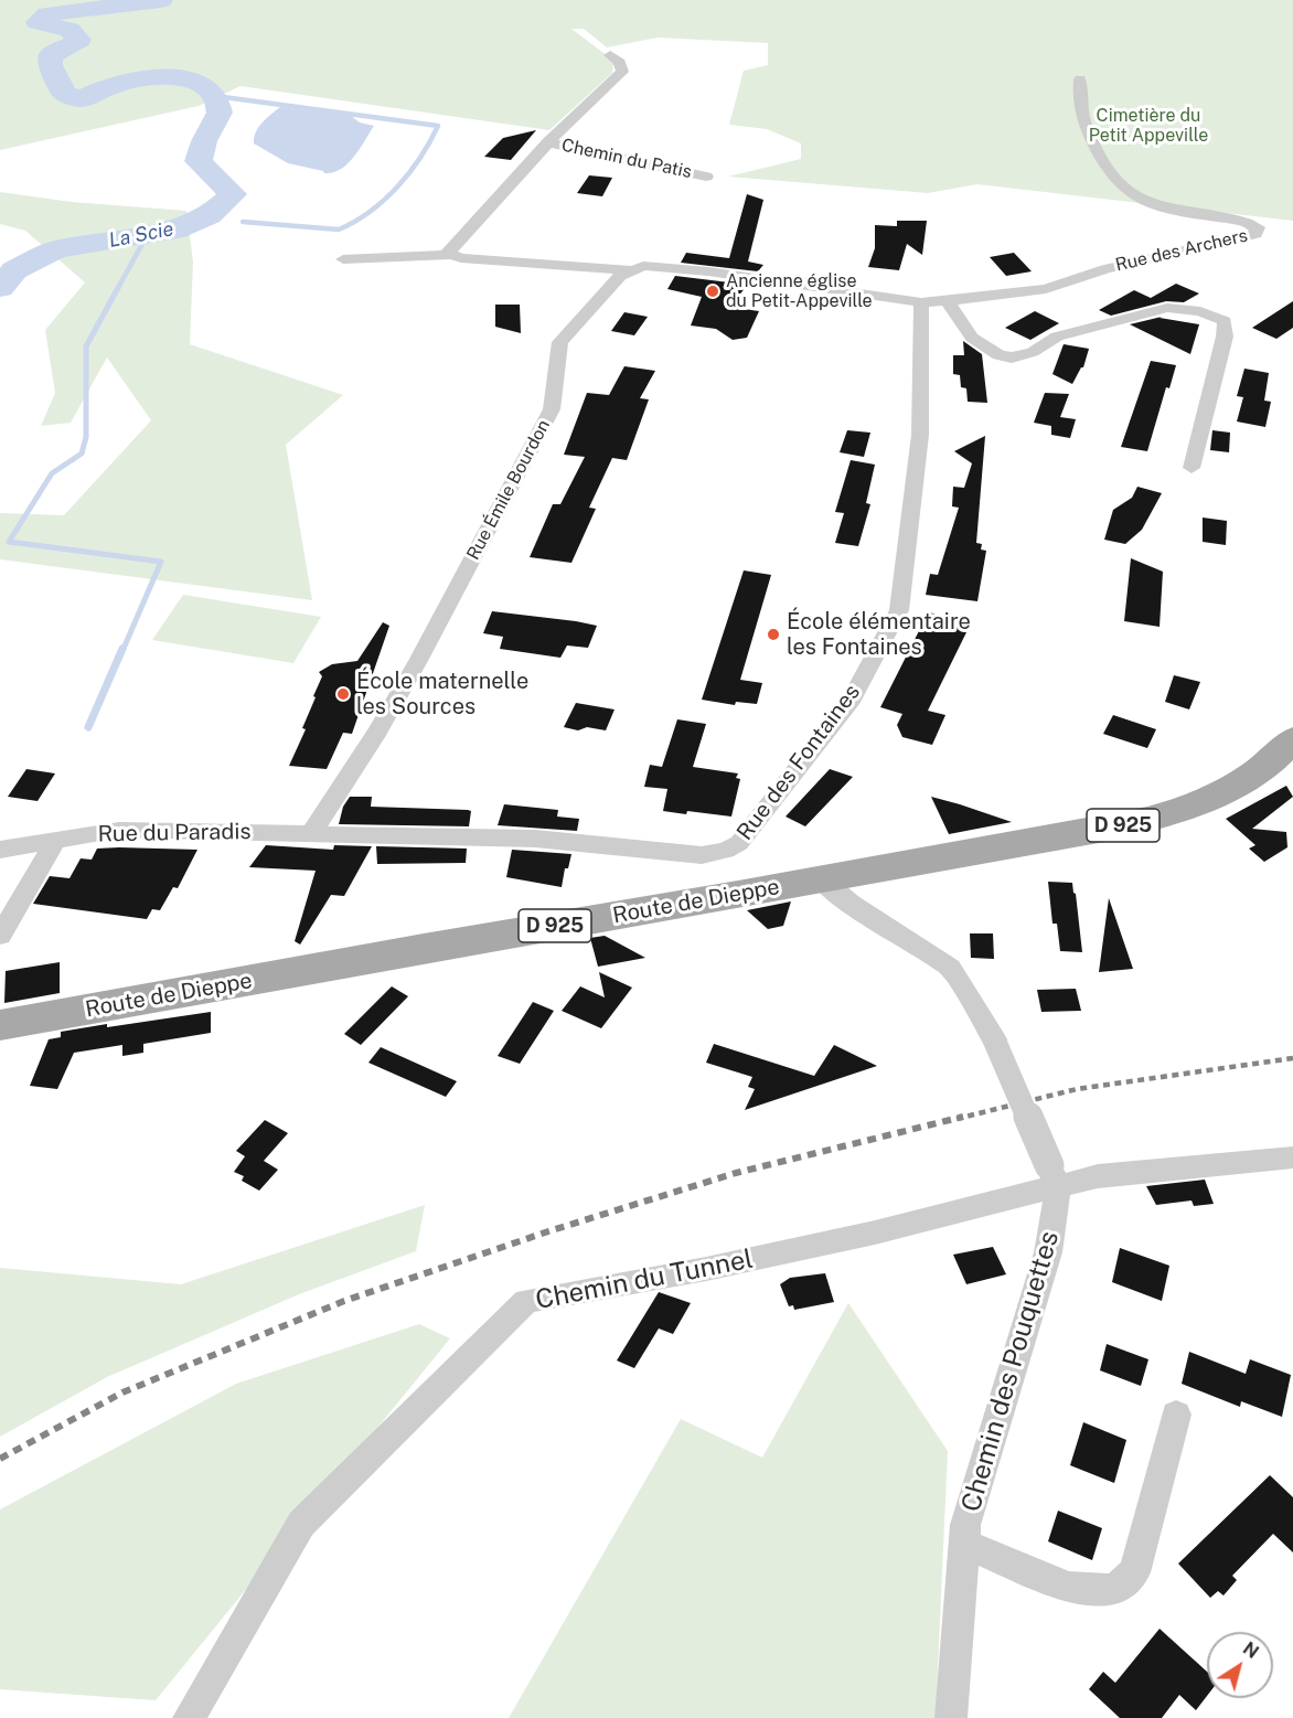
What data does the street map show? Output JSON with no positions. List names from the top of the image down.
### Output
{
  "streets": {
    "main road": ["D 925", "Route de Dieppe"],
    "street": [
      "Chemin du Patis",
      "Rue des Archers",
      "Rue Émile Bourdon",
      "Rue des Fontaines",
      "Rue du Paradis",
      "Chemin du Tunnel",
      "Chemin des Pouquettes"
    ]
  },
  "crossings": [
    ["Rue des Archers", "Rue des Fontaines"],
    ["Rue Émile Bourdon", "Rue des Fontaines"],
    ["Rue Émile Bourdon", "Rue du Paradis"],
    ["Rue des Fontaines", "Rue du Paradis"],
    ["Route de Dieppe", "Chemin des Pouquettes"],
    ["Chemin du Tunnel", "Chemin des Pouquettes"]
  ],
  "water": ["La Scie"],
  "parks": ["Cimetière du Petit Appeville"],
  "places": ["Ancienne église du Petit-Appeville", "École élémentaire les Fontaines", "École maternelle les Sources"],
  "north": "top right"
}
